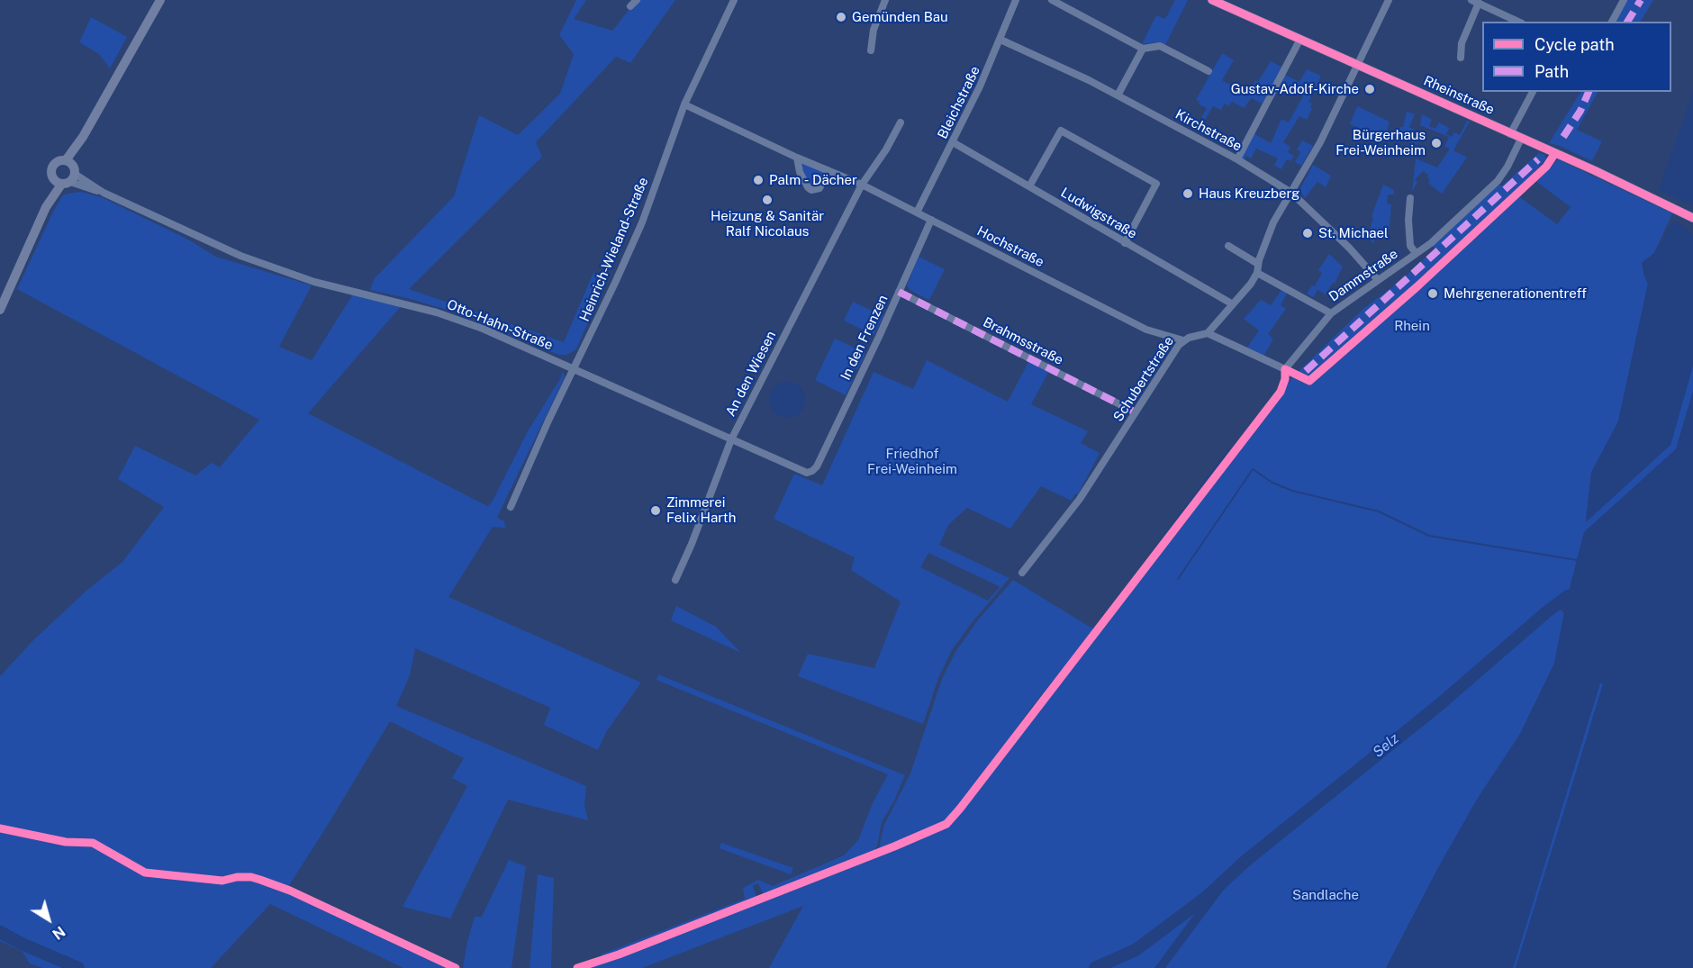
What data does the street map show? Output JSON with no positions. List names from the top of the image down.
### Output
{
  "streets": {
    "street": [
      "Rheinstraße",
      "Bleichstraße",
      "Kirchstraße",
      "Ludwigstraße",
      "Hochstraße",
      "Heinrich-Wieland-Straße",
      "Dammstraße",
      "Otto-Hahn-Straße",
      "In den Frenzen",
      "Brahmsstraße",
      "An den Wiesen",
      "Schubertstraße"
    ]
  },
  "crossings": [
    ["Rheinstraße", "Dammstraße"],
    ["Bleichstraße", "Kirchstraße"],
    ["Bleichstraße", "Ludwigstraße"],
    ["Bleichstraße", "Hochstraße"],
    ["Kirchstraße", "Dammstraße"],
    ["Hochstraße", "Heinrich-Wieland-Straße"],
    ["Hochstraße", "In den Frenzen"],
    ["Hochstraße", "An den Wiesen"],
    ["Hochstraße", "Schubertstraße"],
    ["Heinrich-Wieland-Straße", "Otto-Hahn-Straße"],
    ["Dammstraße", "Schubertstraße"],
    ["Otto-Hahn-Straße", "In den Frenzen"],
    ["Otto-Hahn-Straße", "An den Wiesen"],
    ["In den Frenzen", "Brahmsstraße"],
    ["Brahmsstraße", "Schubertstraße"]
  ],
  "water": ["Selz"],
  "parks": ["Rhein", "Friedhof Frei-Weinheim", "Sandlache"],
  "places": [
    "Gemünden Bau",
    "Gustav-Adolf-Kirche",
    "Bürgerhaus Frei-Weinheim",
    "Palm - Dächer",
    "Haus Kreuzberg",
    "Heizung & Sanitär Ralf Nicolaus",
    "St. Michael",
    "Mehrgenerationentreff",
    "Zimmerei Felix Harth"
  ],
  "legend": ["Cycle path", "Path"],
  "north": "bottom right"
}
